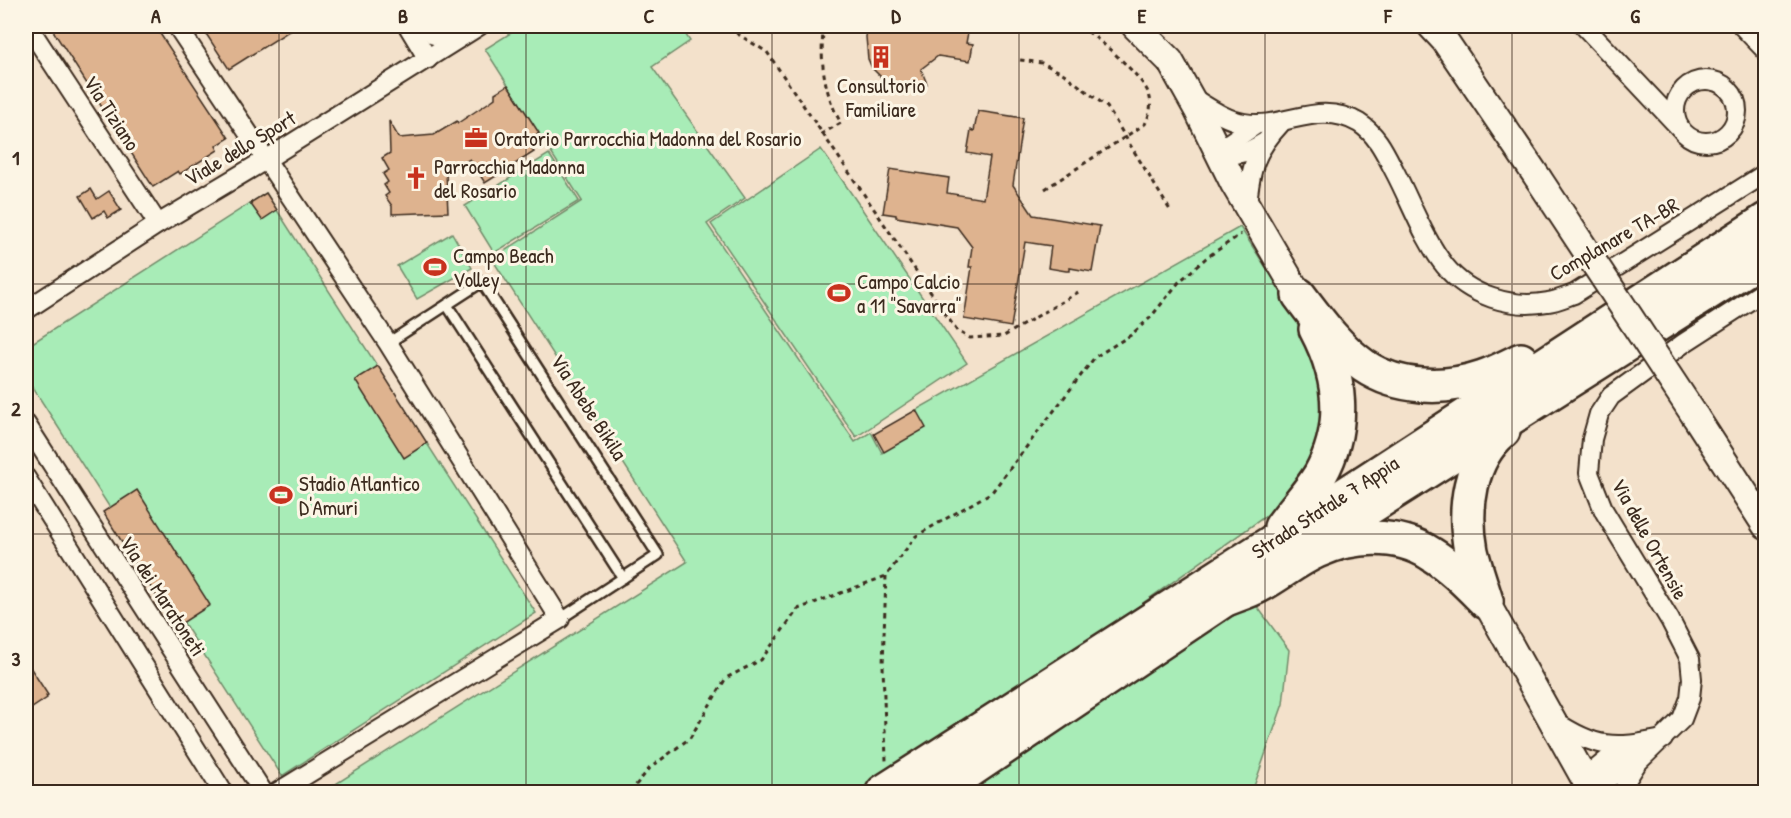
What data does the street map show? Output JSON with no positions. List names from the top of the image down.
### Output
{
  "streets": {
    "highway": ["Strada Statale 7 Appia"],
    "street": [
      "Via Tiziano",
      "Viale dello Sport",
      "Complanare TA-BR",
      "Via Abebe Bikila",
      "Via delle Ortensie",
      "Via dei Maratoneti"
    ]
  },
  "crossings": [
    ["Via Tiziano", "Viale dello Sport"]
  ],
  "places": {
    "building": ["Consultorio Familiare"],
    "office": ["Oratorio Parrocchia Madonna del Rosario"],
    "church": ["Parrocchia Madonna del Rosario"],
    "sports": ["Campo Beach Volley", "Campo Calcio a 11 \"Savarra\"", "Stadio Atlantico D'Amuri"]
  },
  "grid": {
    "columns": [
      "A",
      "B",
      "C",
      "D",
      "E",
      "F",
      "G"
    ],
    "rows": ["1", "2", "3"]
  }
}
